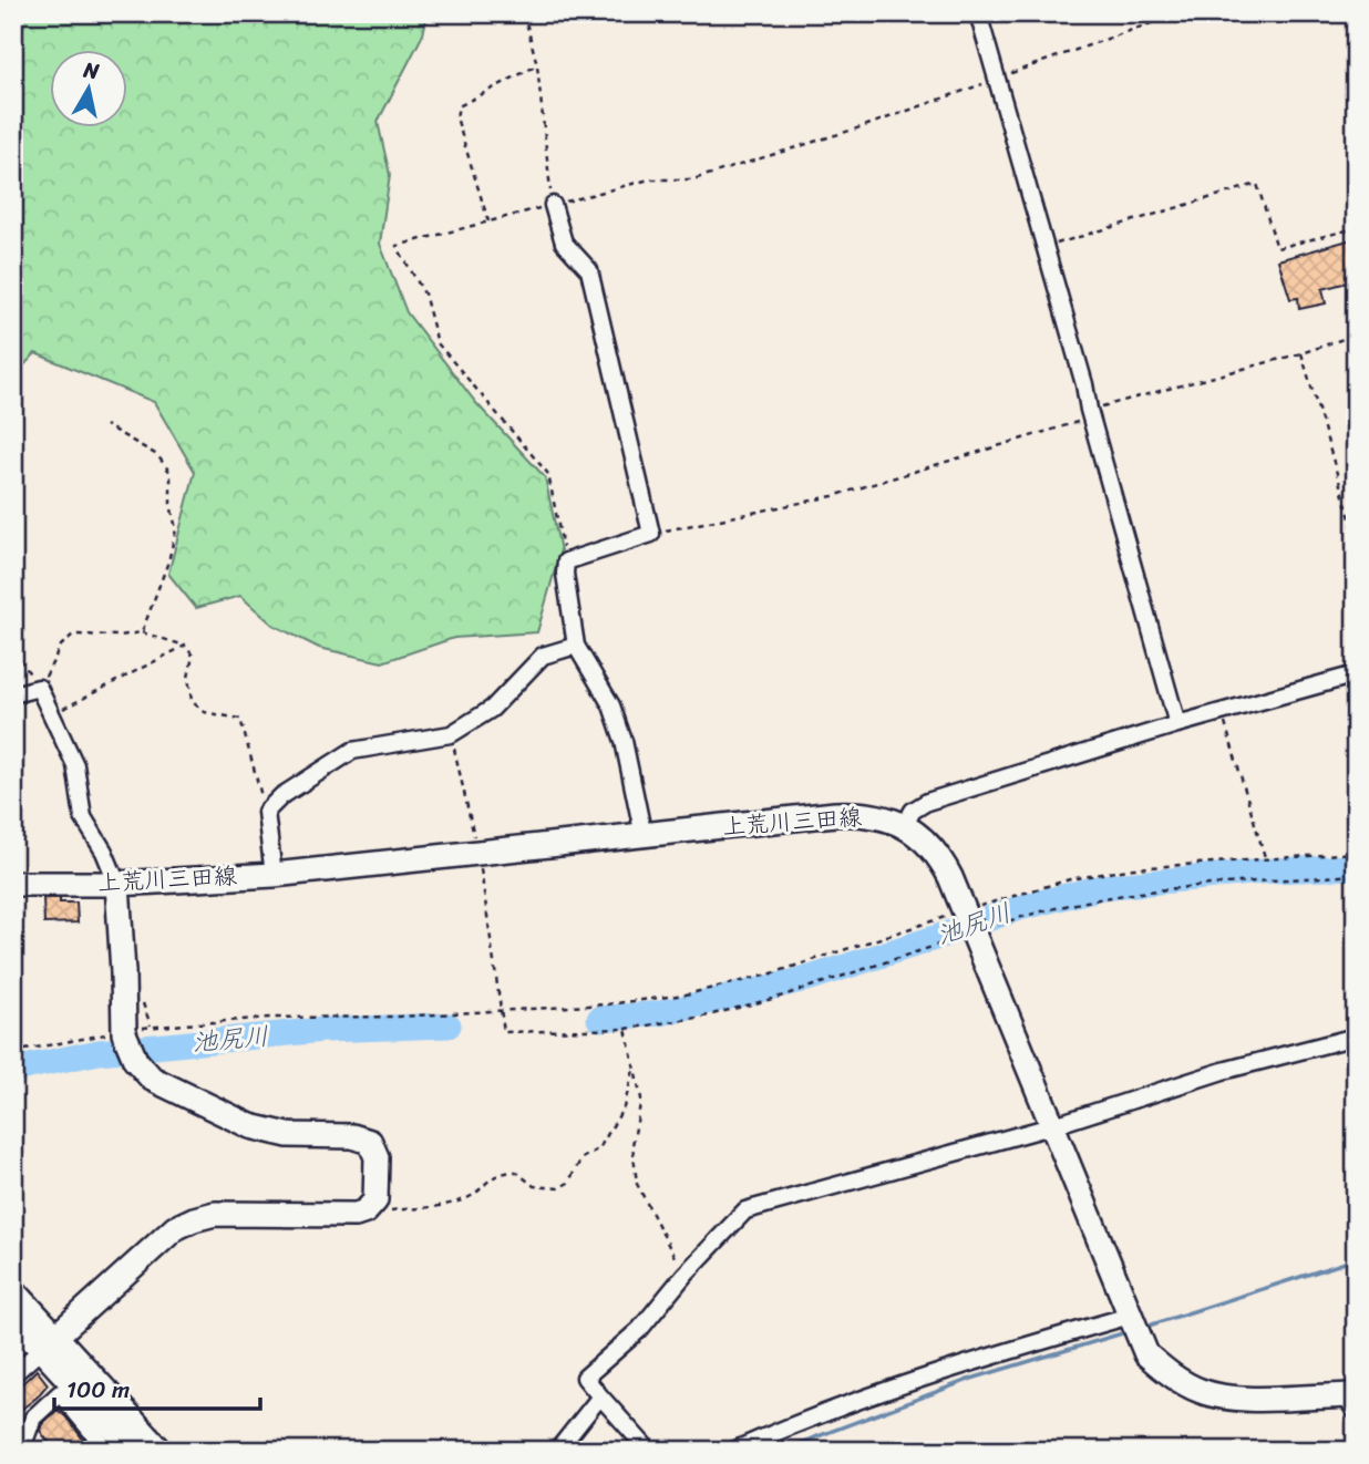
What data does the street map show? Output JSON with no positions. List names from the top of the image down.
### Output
{
  "streets": {
    "main road": ["上荒川三田線"]
  },
  "water": ["池尻川"],
  "scale_bar": "100 m",
  "north": "top"
}
